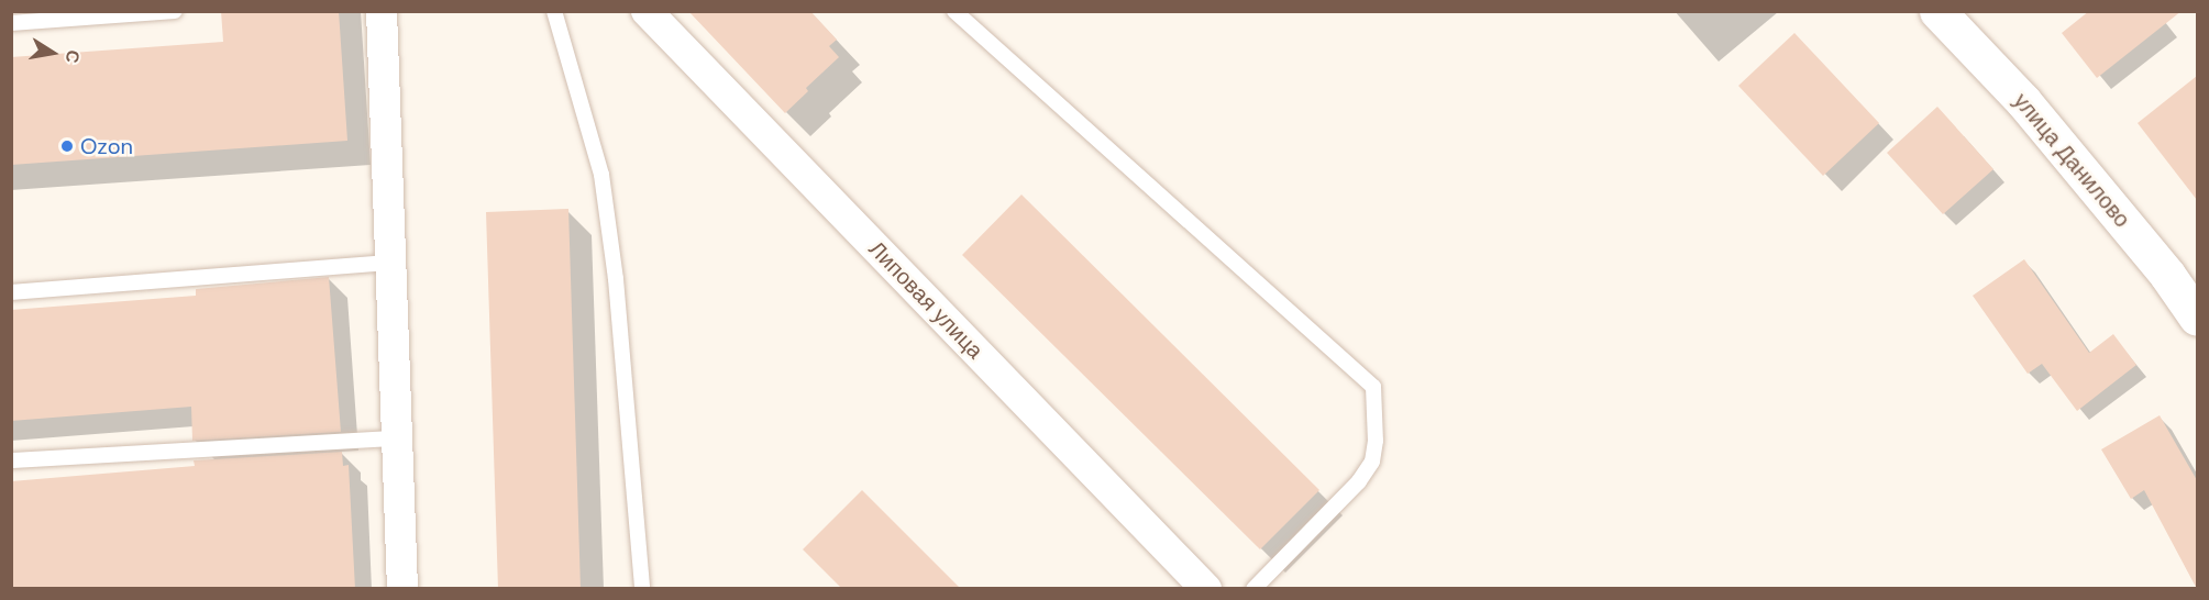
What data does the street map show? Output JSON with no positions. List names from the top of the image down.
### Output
{
  "streets": {
    "main road": ["улица Данилово"],
    "street": ["Липовая улица"]
  },
  "places": ["Ozon"],
  "north": "right"
}
